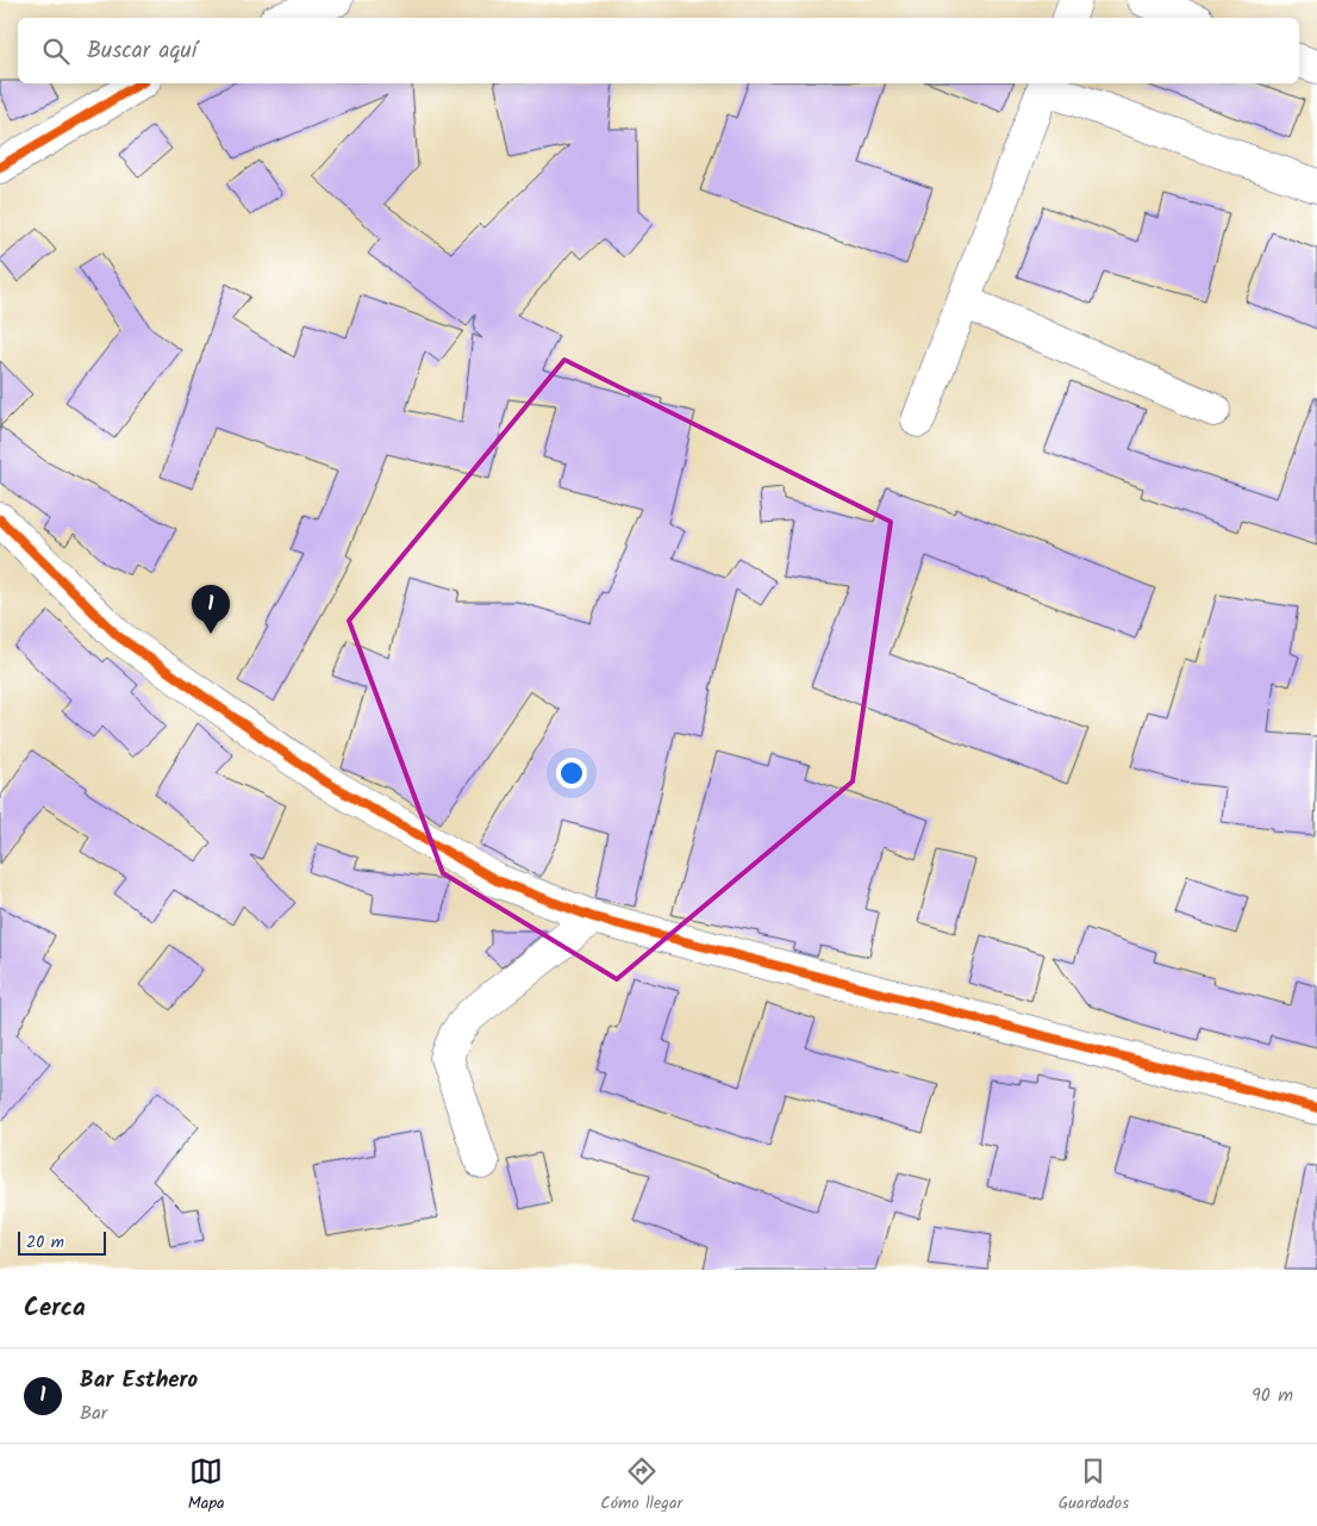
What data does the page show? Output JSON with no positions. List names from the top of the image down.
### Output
{
  "scale_bar": "20 m",
  "page": {
    "search": "Buscar aquí",
    "pins": "1",
    "scale": "20 m",
    "heading": "Cerca",
    "list": [
      {
        "mark": "1",
        "name": "Bar Esthero",
        "note": "Bar",
        "value": "90 m"
      }
    ],
    "nav": ["Mapa", "Cómo llegar", "Guardados"]
  }
}
